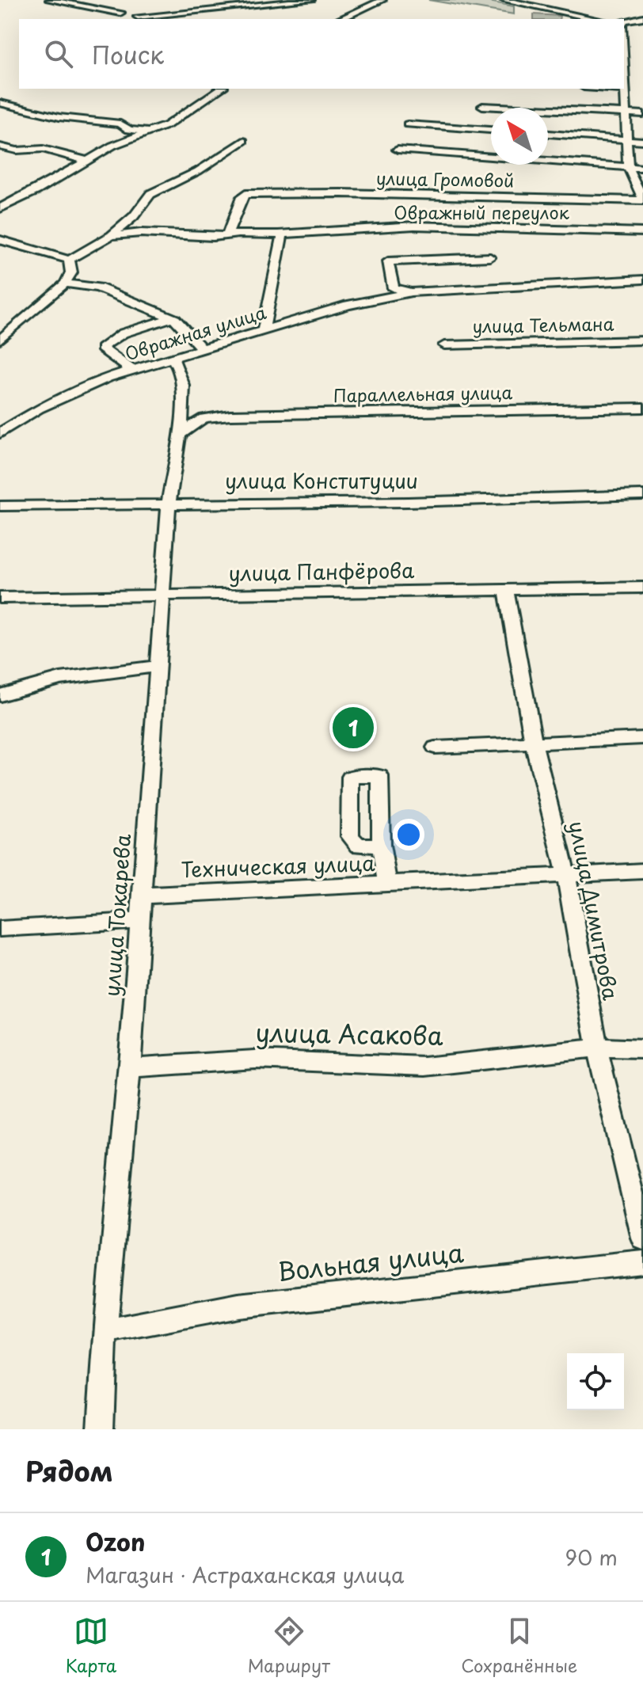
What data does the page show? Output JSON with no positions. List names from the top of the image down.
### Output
{
  "streets": {
    "street": [
      "улица Громовой",
      "Овражный переулок",
      "улица Тельмана",
      "Овражная улица",
      "Параллельная улица",
      "улица Конституции",
      "улица Панфёрова",
      "Техническая улица",
      "улица Димитрова",
      "улица Токарева",
      "улица Асакова",
      "Вольная улица"
    ]
  },
  "crossings": [
    ["улица Громовой", "Овражный переулок"],
    ["Овражная улица", "улица Токарева"],
    ["Параллельная улица", "улица Токарева"],
    ["улица Конституции", "улица Токарева"],
    ["улица Панфёрова", "улица Димитрова"],
    ["улица Панфёрова", "улица Токарева"],
    ["Техническая улица", "улица Димитрова"],
    ["Техническая улица", "улица Токарева"],
    ["улица Димитрова", "улица Асакова"],
    ["улица Токарева", "улица Асакова"],
    ["улица Токарева", "Вольная улица"]
  ],
  "north": "top left",
  "page": {
    "search": "Поиск",
    "pins": "1",
    "heading": "Рядом",
    "list": [
      {
        "mark": "1",
        "name": "Ozon",
        "note": "Магазин · Астраханская улица",
        "value": "90 m"
      }
    ],
    "nav": ["Карта", "Маршрут", "Сохранённые"]
  }
}
